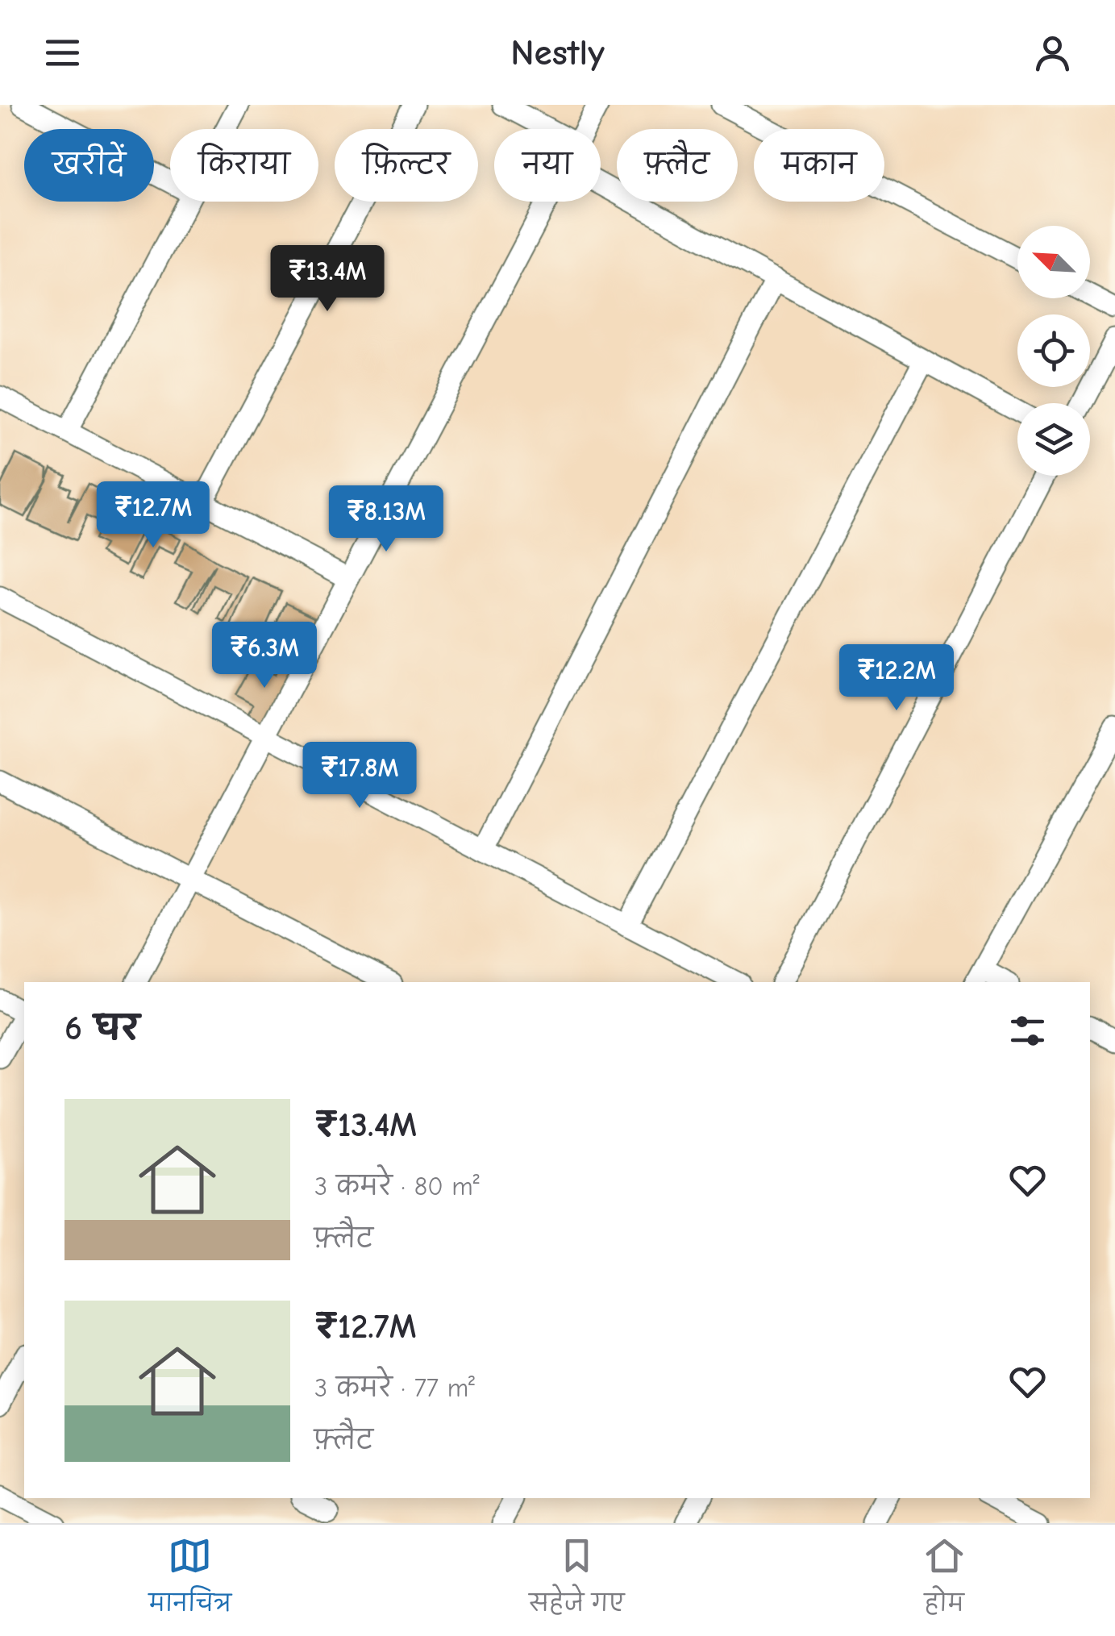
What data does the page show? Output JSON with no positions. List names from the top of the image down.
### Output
{
  "north": "top left",
  "page": {
    "header": "Nestly",
    "chip": [
      "खरीदें",
      "किराया",
      "फ़िल्टर",
      "नया",
      "फ़्लैट",
      "मकान"
    ],
    "price": [
      "₹13.4M",
      "₹12.7M",
      "₹8.13M",
      "₹6.3M",
      "₹12.2M",
      "₹17.8M"
    ],
    "heading": "6 घर",
    "list": [
      {
        "name": "₹13.4M",
        "note": "3 कमरे · 80 m² · फ़्लैट"
      },
      {
        "name": "₹12.7M",
        "note": "3 कमरे · 77 m² · फ़्लैट"
      }
    ],
    "tabs": ["मानचित्र", "सहेजे गए", "होम"]
  }
}
